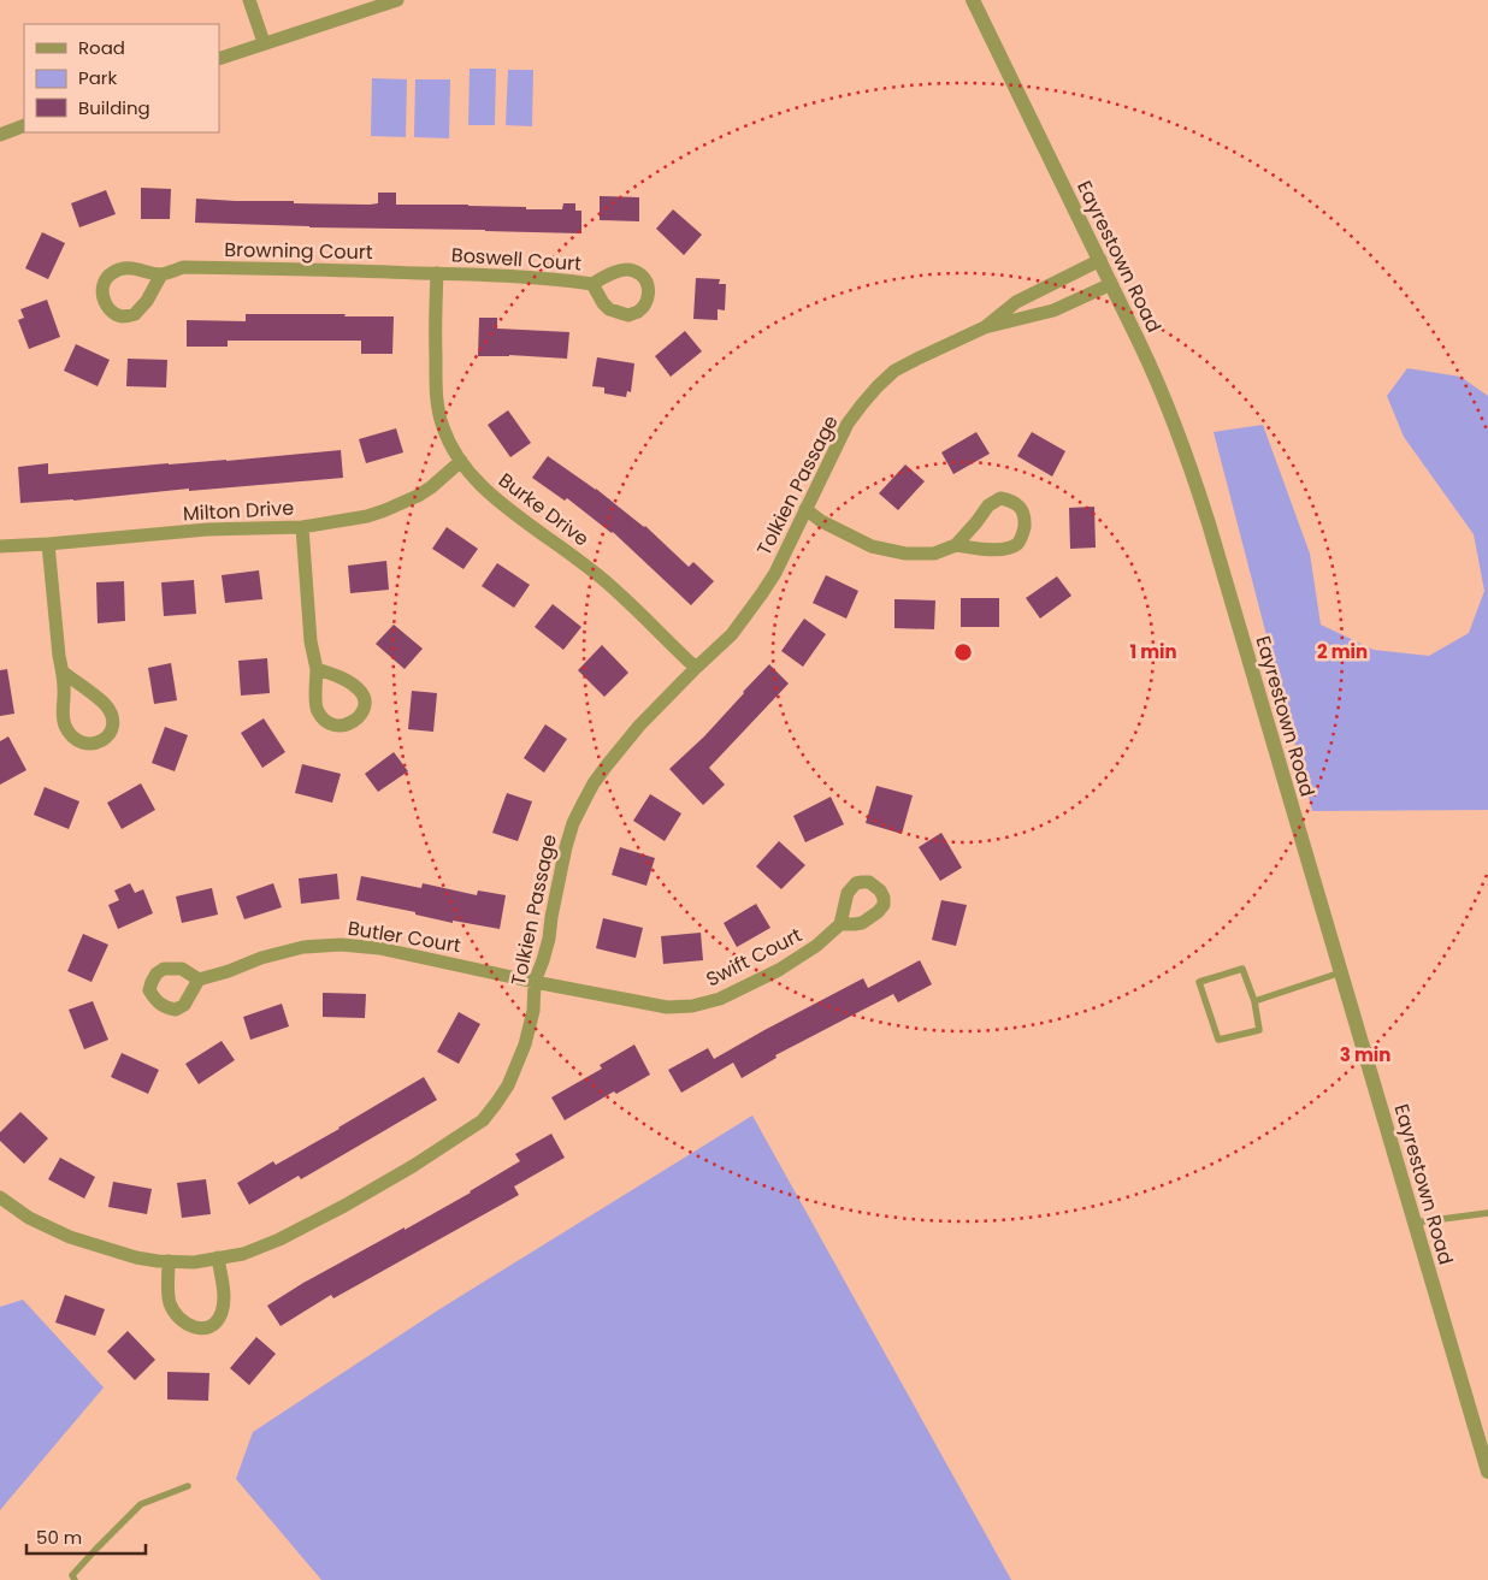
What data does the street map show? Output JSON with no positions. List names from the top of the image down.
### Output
{
  "streets": {
    "street": [
      "Browning Court",
      "Eayrestown Road",
      "Boswell Court",
      "Tolkien Passage",
      "Burke Drive",
      "Milton Drive",
      "Butler Court",
      "Swift Court"
    ]
  },
  "crossings": [
    ["Browning Court", "Boswell Court"],
    ["Browning Court", "Burke Drive"],
    ["Eayrestown Road", "Tolkien Passage"],
    ["Boswell Court", "Burke Drive"],
    ["Tolkien Passage", "Burke Drive"],
    ["Tolkien Passage", "Butler Court"],
    ["Tolkien Passage", "Swift Court"],
    ["Burke Drive", "Milton Drive"],
    ["Butler Court", "Swift Court"]
  ],
  "legend": ["Road", "Park", "Building"],
  "scale_bar": "50 m",
  "rings": ["1 min", "2 min", "3 min"]
}
